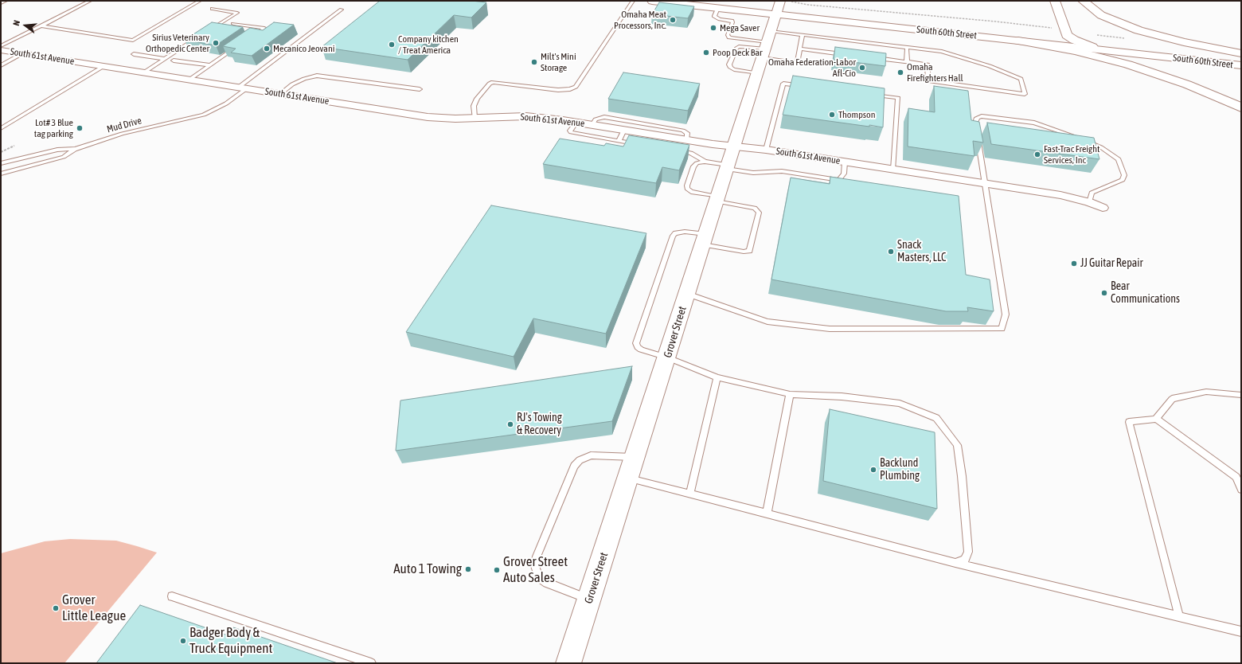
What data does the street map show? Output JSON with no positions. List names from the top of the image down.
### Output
{
  "streets": {
    "main road": ["South 60th Street", "Grover Street"],
    "street": ["South 61st Avenue"],
    "lane": ["Mud Drive"]
  },
  "crossings": [
    ["South 60th Street", "Grover Street"],
    ["South 61st Avenue", "Mud Drive"],
    ["South 61st Avenue", "Grover Street"]
  ],
  "places": [
    "Omaha Meat Processors, Inc.",
    "Mega Saver",
    "Sirius Veterinary Orthopedic Center",
    "Company kitchen / Treat America",
    "Mecanico Jeovani",
    "Poop Deck Bar",
    "Milt's Mini Storage",
    "Omaha Federation-Labor Afl-Cio",
    "Omaha Firefighters Hall",
    "Thompson",
    "Lot# 3 Blue tag parking",
    "Fast-Trac Freight Services, Inc",
    "Snack Masters, LLC",
    "JJ Guitar Repair",
    "Bear Communications",
    "RJ's Towing & Recovery",
    "Backlund Plumbing",
    "Auto 1 Towing",
    "Grover Street Auto Sales",
    "Grover Little League",
    "Badger Body & Truck Equipment"
  ],
  "north": "left"
}
